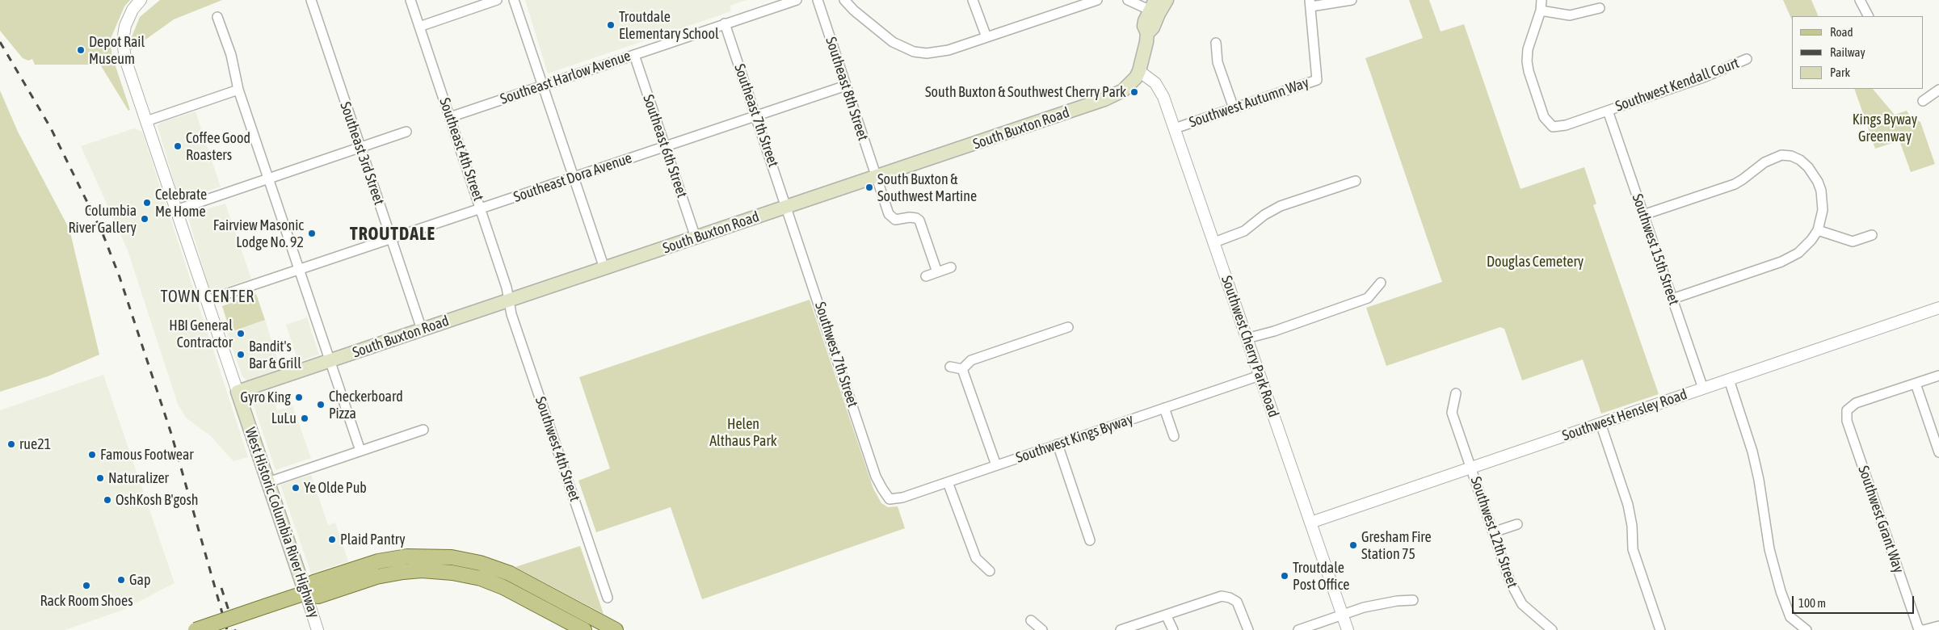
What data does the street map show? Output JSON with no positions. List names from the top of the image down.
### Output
{
  "streets": {
    "main road": ["South Buxton Road", "West Historic Columbia River Highway"],
    "street": [
      "Southeast Harlow Avenue",
      "Southwest Kendall Court",
      "Southeast 8th Street",
      "Southwest Autumn Way",
      "Southeast 7th Street",
      "Southeast 6th Street",
      "Southeast 4th Street",
      "Southeast 3rd Street",
      "Southeast Dora Avenue",
      "Southwest 15th Street",
      "Southwest Cherry Park Road",
      "Southwest 7th Street",
      "Southwest Hensley Road",
      "Southwest Kings Byway",
      "Southwest 4th Street",
      "Southwest Grant Way",
      "Southwest 12th Street"
    ]
  },
  "crossings": [
    ["Southeast Harlow Avenue", "Southeast 7th Street"],
    ["Southeast Harlow Avenue", "Southeast 6th Street"],
    ["Southeast Harlow Avenue", "Southeast 4th Street"],
    ["Southwest Kendall Court", "Southwest 15th Street"],
    ["Southeast 8th Street", "South Buxton Road"],
    ["Southeast 8th Street", "Southeast Dora Avenue"],
    ["Southwest Autumn Way", "Southwest Cherry Park Road"],
    ["Southeast 7th Street", "South Buxton Road"],
    ["Southeast 7th Street", "Southeast Dora Avenue"],
    ["Southeast 7th Street", "Southwest 7th Street"],
    ["South Buxton Road", "Southeast 6th Street"],
    ["South Buxton Road", "Southeast 4th Street"],
    ["South Buxton Road", "Southeast 3rd Street"],
    ["South Buxton Road", "Southwest Cherry Park Road"],
    ["South Buxton Road", "Southwest 7th Street"],
    ["South Buxton Road", "Southwest 4th Street"],
    ["South Buxton Road", "West Historic Columbia River Highway"],
    ["Southeast 6th Street", "Southeast Dora Avenue"],
    ["Southeast 4th Street", "Southeast Dora Avenue"],
    ["Southeast 4th Street", "Southwest 4th Street"],
    ["Southeast 3rd Street", "Southeast Dora Avenue"],
    ["Southwest 15th Street", "Southwest Hensley Road"],
    ["Southwest Cherry Park Road", "Southwest Hensley Road"],
    ["Southwest Cherry Park Road", "Southwest Kings Byway"],
    ["Southwest 7th Street", "Southwest Kings Byway"],
    ["Southwest Hensley Road", "Southwest 12th Street"]
  ],
  "districts": ["TROUTDALE", "TOWN CENTER"],
  "parks": ["Kings Byway Greenway", "Douglas Cemetery", "Helen Althaus Park"],
  "places": [
    "Troutdale Elementary School",
    "Depot Rail Museum",
    "South Buxton & Southwest Cherry Park",
    "Coffee Good Roasters",
    "South Buxton & Southwest Martine",
    "Celebrate Me Home",
    "Columbia River Gallery",
    "Fairview Masonic Lodge No. 92",
    "HBI General Contractor",
    "Bandit's Bar & Grill",
    "Gyro King",
    "Checkerboard Pizza",
    "LuLu",
    "rue21",
    "Famous Footwear",
    "Naturalizer",
    "Ye Olde Pub",
    "OshKosh B'gosh",
    "Plaid Pantry",
    "Gresham Fire Station 75",
    "Troutdale Post Office",
    "Gap",
    "Rack Room Shoes"
  ],
  "legend": ["Road", "Railway", "Park"],
  "scale_bar": "100 m"
}
